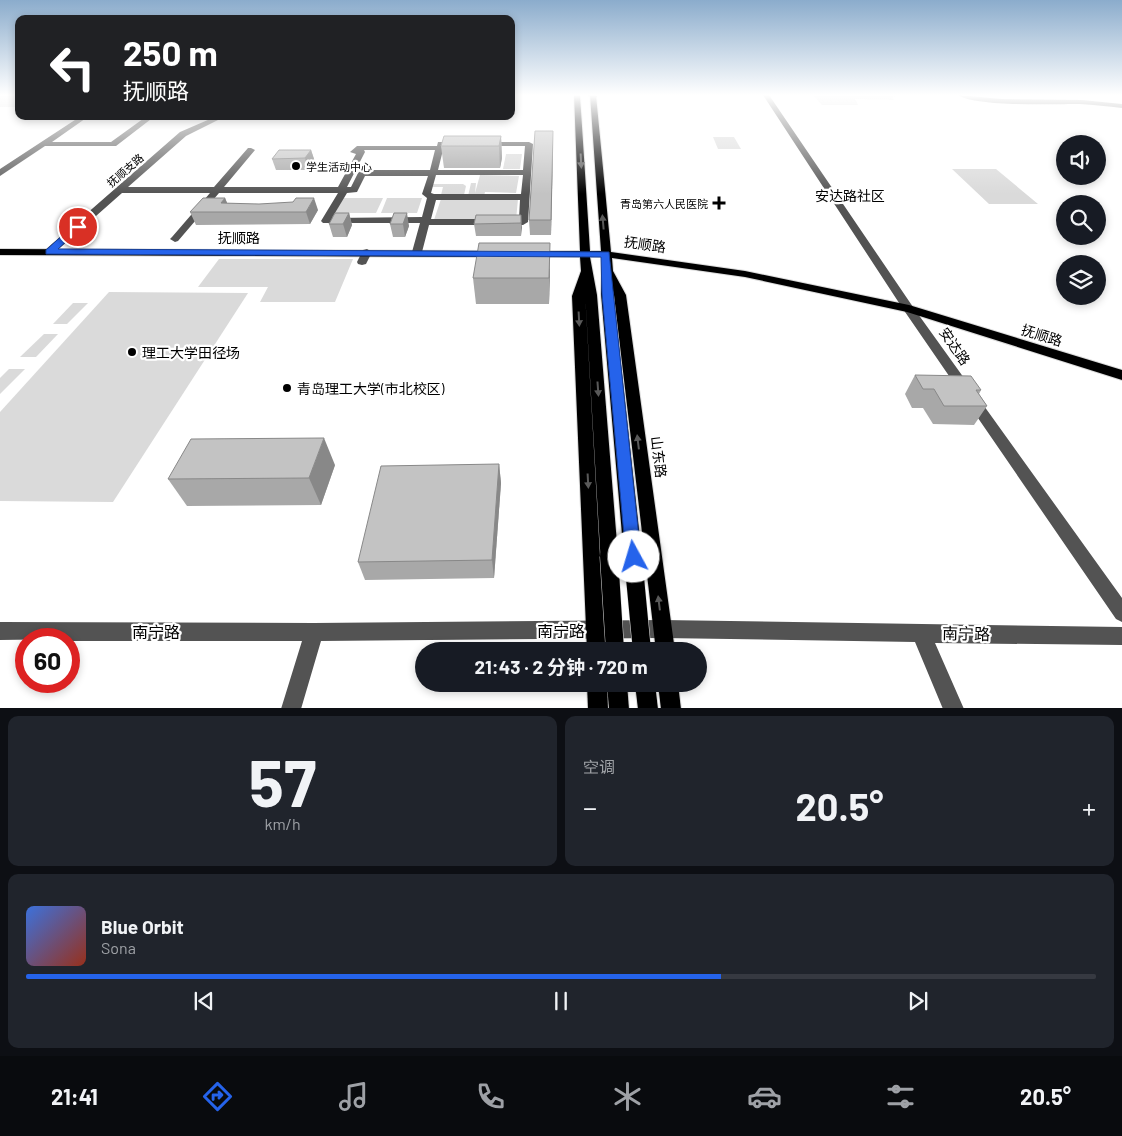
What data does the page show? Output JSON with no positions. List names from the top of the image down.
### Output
{
  "streets": {
    "main road": ["抚顺路", "山东路"],
    "street": ["抚顺支路", "安达路", "南宁路"]
  },
  "crossings": [
    ["抚顺支路", "抚顺路"],
    ["抚顺路", "安达路"],
    ["抚顺路", "山东路"],
    ["山东路", "南宁路"]
  ],
  "districts": ["安达路社区"],
  "places": {
    "other": ["学生活动中心", "理工大学田径场", "青岛理工大学(市北校区)"],
    "health": ["青岛第六人民医院"]
  },
  "page": {
    "turn": ["250 m", "抚顺路"],
    "limit": "60",
    "trip": "21:43 · 2 分钟 · 720 m",
    "tile": [
      ["57", "km/h"],
      "空调"
    ],
    "heat": ["−", "20.5°", "+"],
    "song": ["Blue Orbit", "Sona"],
    "tabs": ["21:41", "20.5°"]
  }
}
